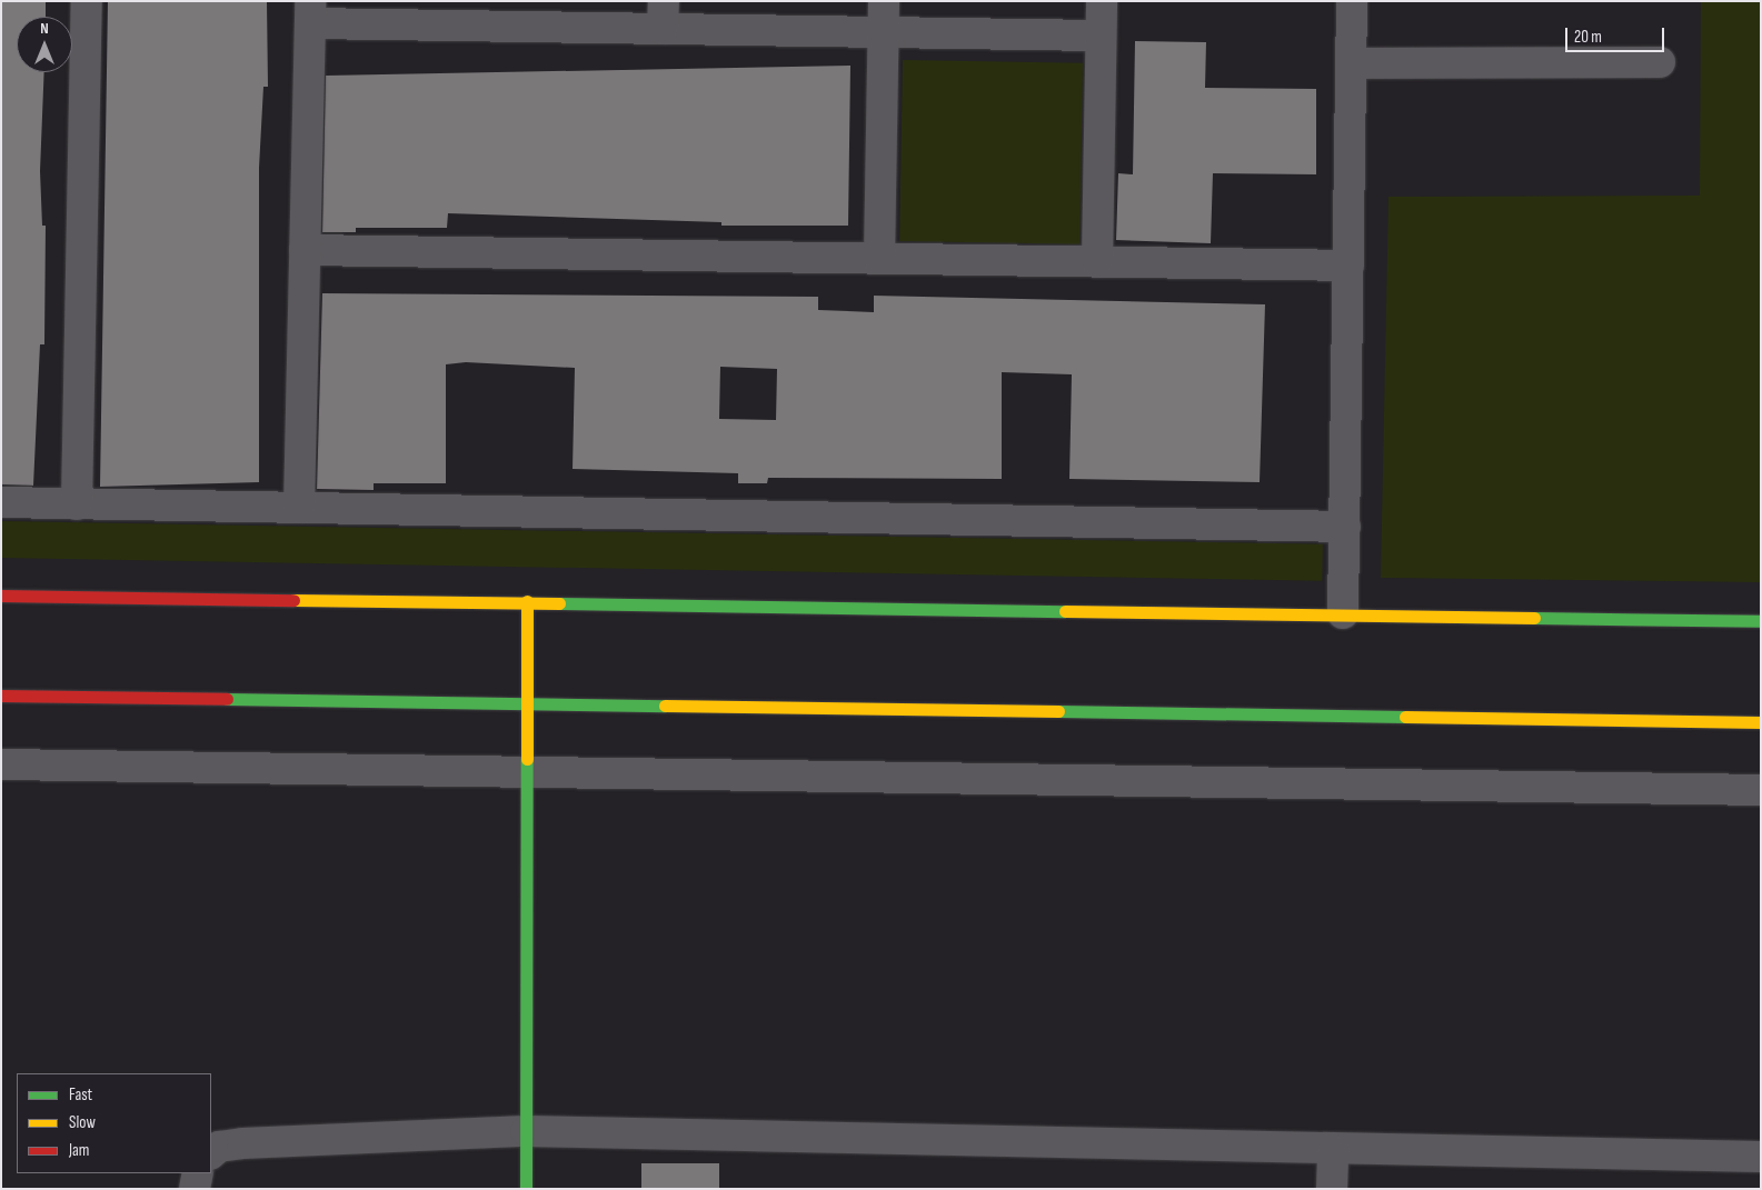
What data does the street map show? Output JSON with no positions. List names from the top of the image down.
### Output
{
  "legend": ["Fast", "Slow", "Jam"],
  "scale_bar": "20 m",
  "north": "top"
}
